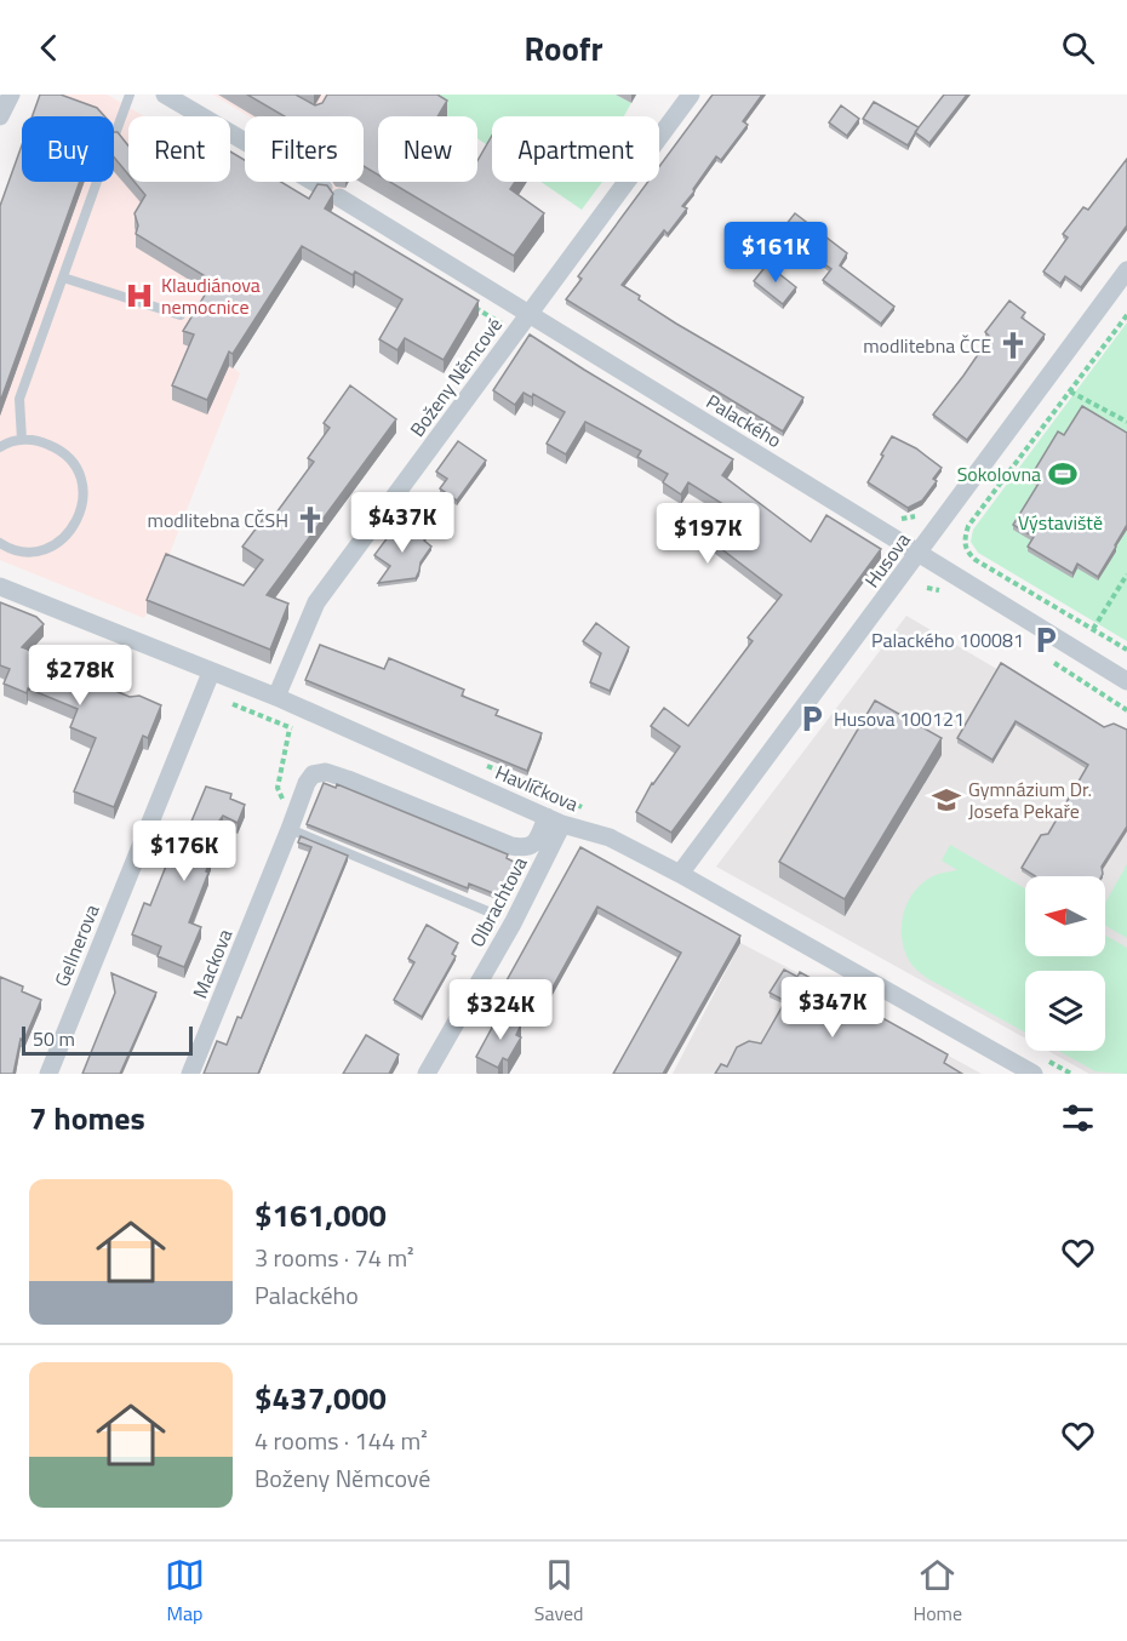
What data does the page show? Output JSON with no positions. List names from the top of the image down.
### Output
{
  "streets": {
    "street": [
      "Boženy Němcové",
      "Palackého",
      "Husova",
      "Havlíčkova",
      "Olbrachtova",
      "Gellnerova",
      "Mackova"
    ]
  },
  "crossings": [
    ["Boženy Němcové", "Palackého"],
    ["Boženy Němcové", "Havlíčkova"],
    ["Palackého", "Husova"],
    ["Husova", "Havlíčkova"],
    ["Havlíčkova", "Olbrachtova"],
    ["Havlíčkova", "Gellnerova"],
    ["Havlíčkova", "Mackova"],
    ["Olbrachtova", "Mackova"]
  ],
  "parks": ["Výstaviště"],
  "places": {
    "hospital": ["Klaudiánova nemocnice"],
    "church": ["modlitebna ČCE", "modlitebna CČSH"],
    "sports": ["Sokolovna"],
    "parking": ["Palackého 100081", "Husova 100121"],
    "school or university": ["Gymnázium Dr. Josefa Pekaře"]
  },
  "scale_bar": "50 m",
  "north": "left",
  "page": {
    "header": "Roofr",
    "chip": [
      "Buy",
      "Rent",
      "Filters",
      "New",
      "Apartment"
    ],
    "price": [
      "$161K",
      "$437K",
      "$197K",
      "$278K",
      "$176K",
      "$347K",
      "$324K"
    ],
    "scale": "50 m",
    "heading": "7 homes",
    "list": [
      {
        "name": "$161,000",
        "note": "3 rooms · 74 m² · Palackého"
      },
      {
        "name": "$437,000",
        "note": "4 rooms · 144 m² · Boženy Němcové"
      }
    ],
    "tabs": ["Map", "Saved", "Home"]
  }
}
